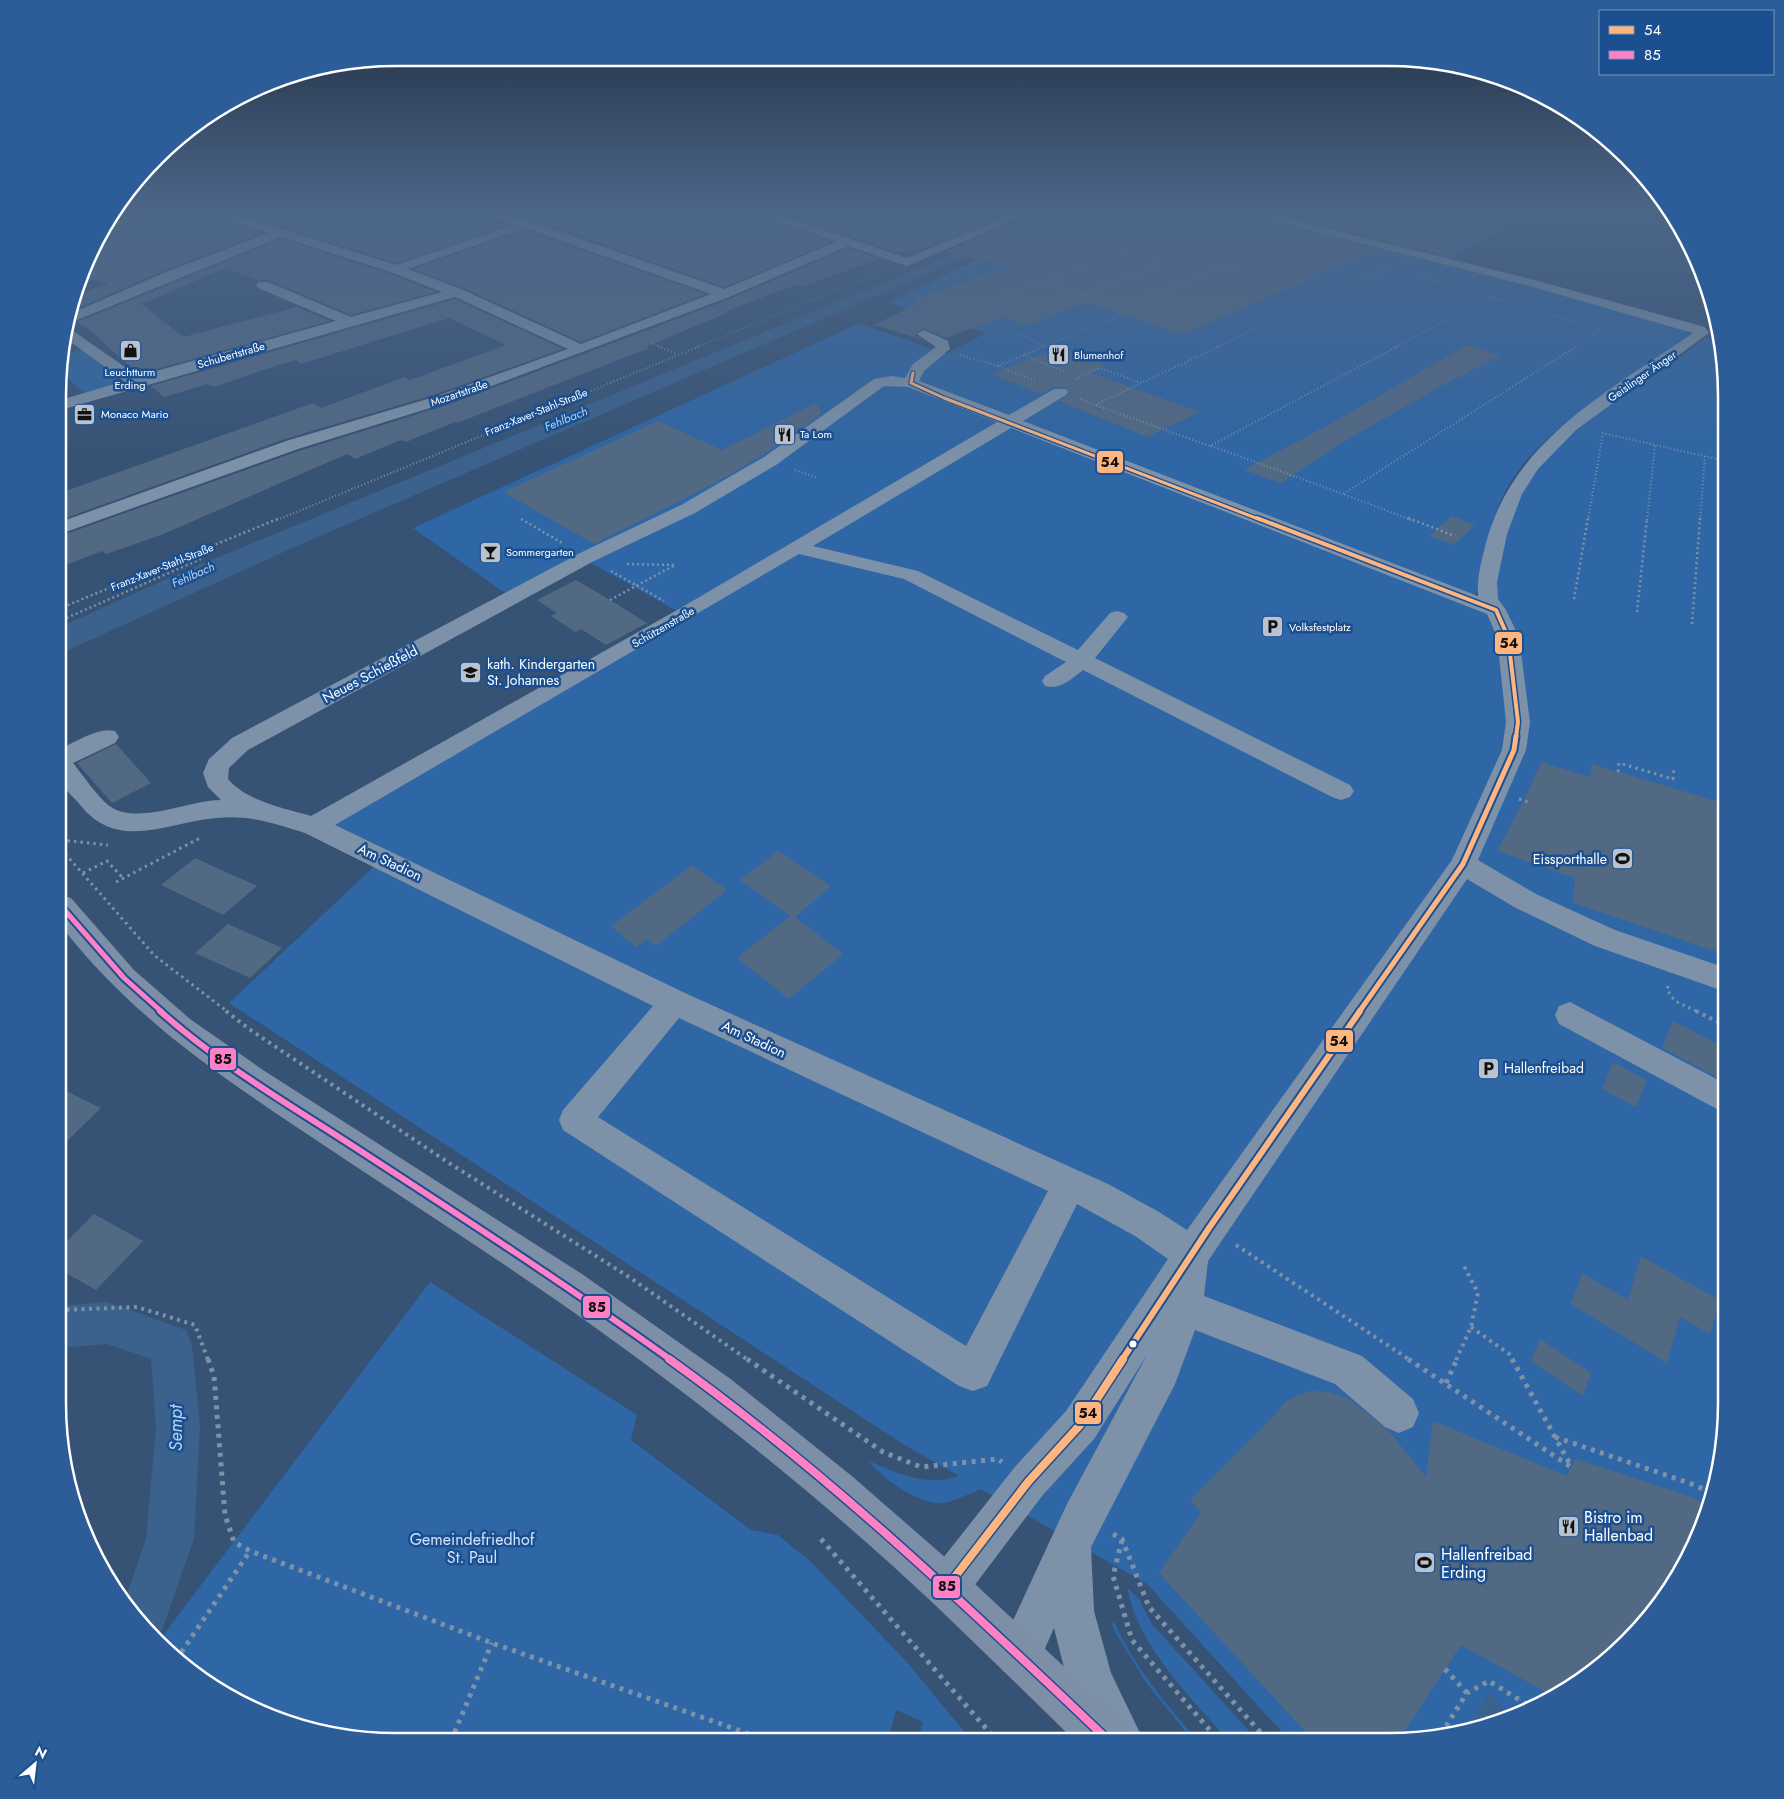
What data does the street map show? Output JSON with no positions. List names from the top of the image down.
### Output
{
  "streets": {
    "street": [
      "Schubertstraße",
      "Geislinger Änger",
      "Mozartstraße",
      "Schützenstraße",
      "Neues Schießfeld",
      "Am Stadion"
    ],
    "path": ["Franz-Xaver-Stahl-Straße"]
  },
  "crossings": [
    ["Schützenstraße", "Am Stadion"],
    ["Neues Schießfeld", "Am Stadion"]
  ],
  "water": ["Fehlbach", "Sempt"],
  "parks": ["Gemeindefriedhof St. Paul"],
  "places": {
    "shop": ["Leuchtturm Erding"],
    "restaurant": ["Blumenhof", "Ta Lom", "Bistro im Hallenbad"],
    "office": ["Monaco Mario"],
    "bar": ["Sommergarten"],
    "parking": ["Volksfestplatz", "Hallenfreibad"],
    "school or university": ["kath. Kindergarten St. Johannes"],
    "sports": ["Eissporthalle", "Hallenfreibad Erding"]
  },
  "lines": ["transit line 54", "transit line 85"],
  "legend": ["54", "85"],
  "north": "top right"
}
